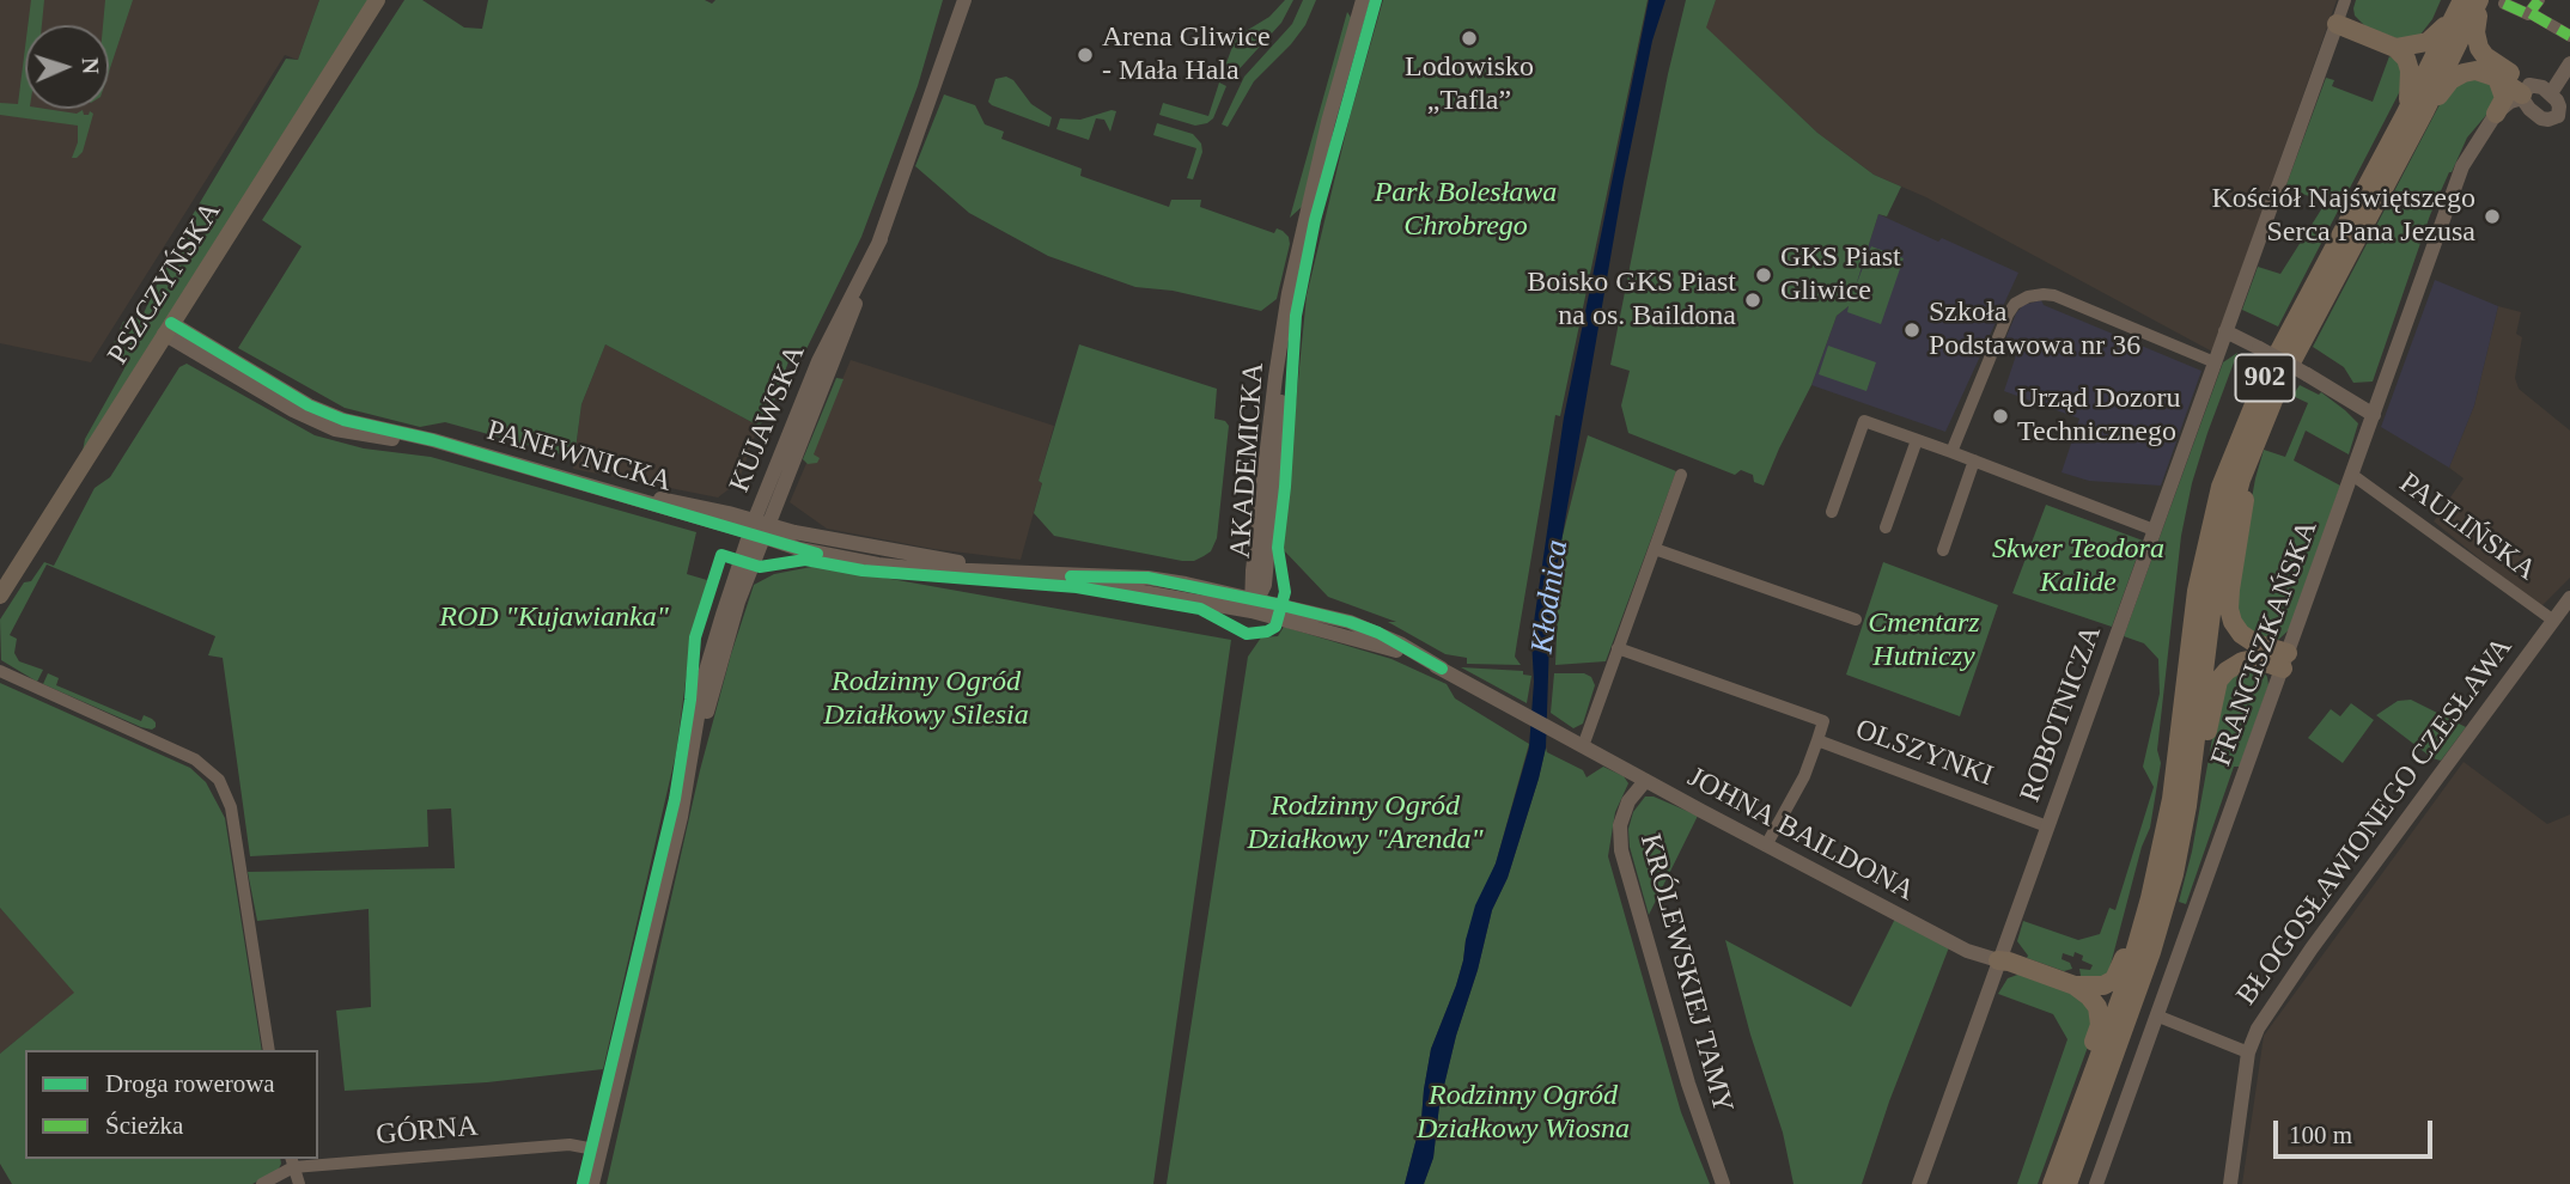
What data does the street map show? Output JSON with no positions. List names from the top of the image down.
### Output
{
  "streets": {
    "main road": ["PSZCZYŃSKA", "902"],
    "street": [
      "KUJAWSKA",
      "PANEWNICKA",
      "AKADEMICKA",
      "PAULIŃSKA",
      "FRANCISZKAŃSKA",
      "ROBOTNICZA",
      "OLSZYNKI",
      "BŁOGOSŁAWIONEGO CZESŁAWA",
      "JOHNA BAILDONA",
      "KRÓLEWSKIEJ TAMY",
      "GÓRNA"
    ]
  },
  "crossings": [
    ["PSZCZYŃSKA", "PANEWNICKA"],
    ["KUJAWSKA", "PANEWNICKA"],
    ["KUJAWSKA", "GÓRNA"],
    ["PANEWNICKA", "AKADEMICKA"],
    ["PANEWNICKA", "JOHNA BAILDONA"],
    ["PAULIŃSKA", "FRANCISZKAŃSKA"],
    ["PAULIŃSKA", "BŁOGOSŁAWIONEGO CZESŁAWA"],
    ["ROBOTNICZA", "OLSZYNKI"],
    ["ROBOTNICZA", "JOHNA BAILDONA"],
    ["JOHNA BAILDONA", "KRÓLEWSKIEJ TAMY"]
  ],
  "water": ["Kłodnica"],
  "parks": [
    "Park Bolesława Chrobrego",
    "Skwer Teodora Kalide",
    "ROD \"Kujawianka\"",
    "Cmentarz Hutniczy",
    "Rodzinny Ogród Działkowy Silesia",
    "Rodzinny Ogród Działkowy \"Arenda\"",
    "Rodzinny Ogród Działkowy Wiosna"
  ],
  "places": [
    "Lodowisko „Tafla”",
    "Arena Gliwice - Mała Hala",
    "Kościół Najświętszego Serca Pana Jezusa",
    "GKS Piast Gliwice",
    "Boisko GKS Piast na os. Baildona",
    "Szkoła Podstawowa nr 36",
    "Urząd Dozoru Technicznego"
  ],
  "legend": ["Droga rowerowa", "Ścieżka"],
  "scale_bar": "100 m",
  "north": "right"
}
